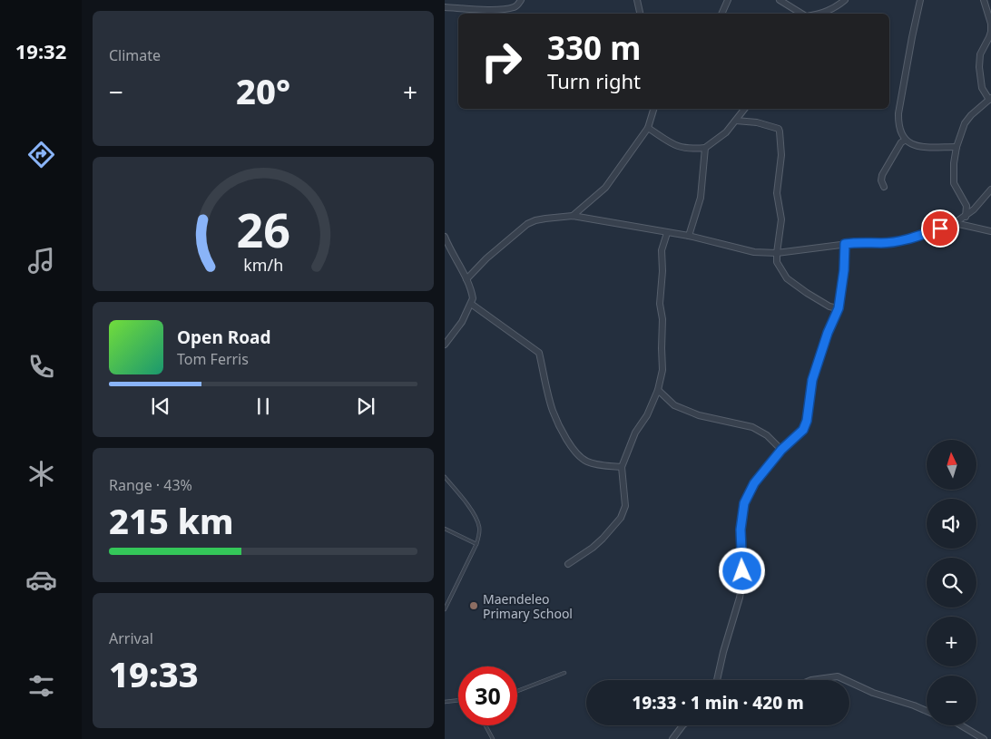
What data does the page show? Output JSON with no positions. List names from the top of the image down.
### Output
{
  "places": ["Maendeleo Primary School"],
  "north": "top",
  "page": {
    "tabs": "19:32",
    "tile": [
      "Climate",
      ["Range · 43%", "215 km"],
      ["Arrival", "19:33"]
    ],
    "turn": ["330 m", "Turn right"],
    "heat": ["−", "20°", "+"],
    "song": ["Open Road", "Tom Ferris"],
    "map_buttons": ["+", "−"],
    "limit": "30",
    "trip": "19:33 · 1 min · 420 m",
    "gauge": ["26", "km/h"]
  }
}
